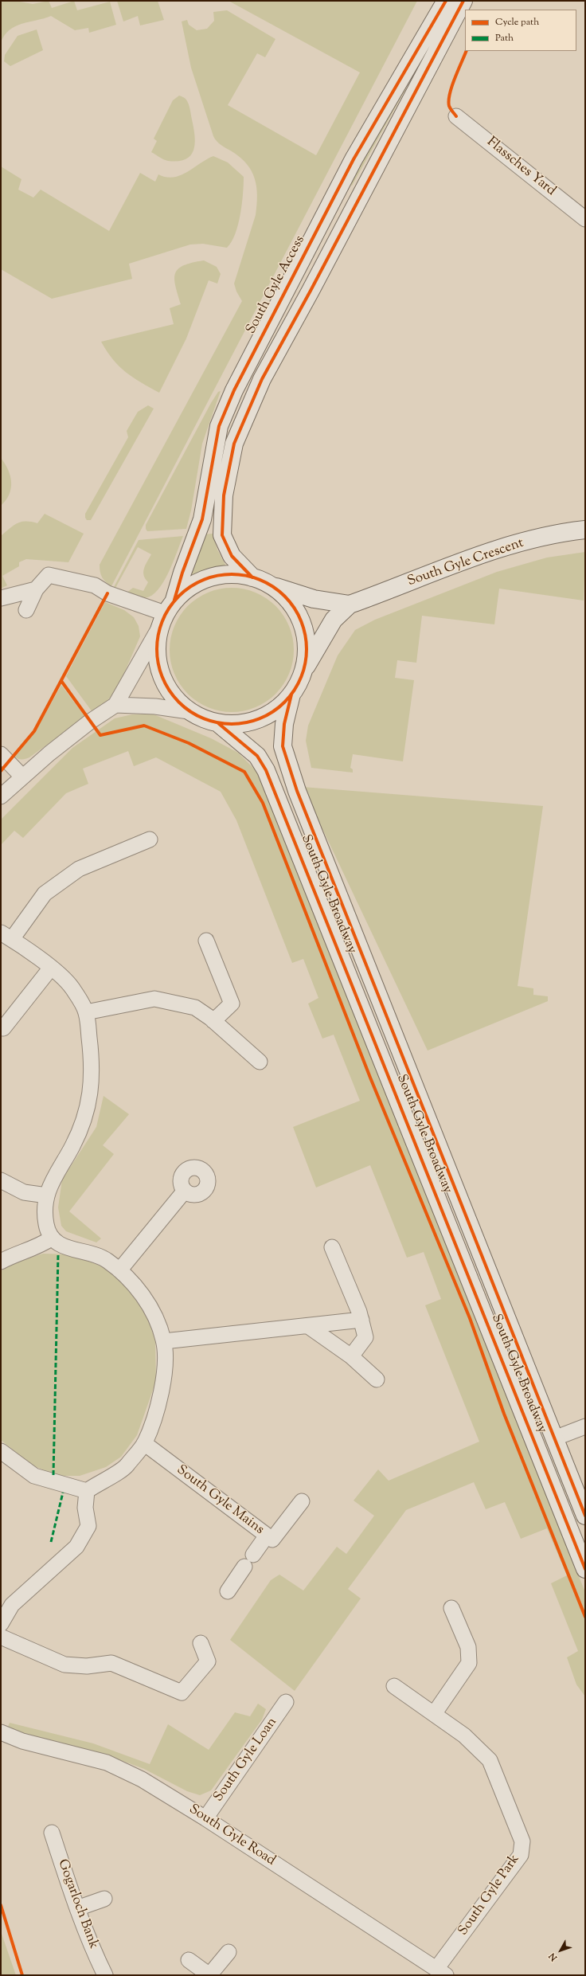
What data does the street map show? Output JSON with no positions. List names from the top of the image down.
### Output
{
  "streets": {
    "street": [
      "Flassches Yard",
      "South Gyle Access",
      "South Gyle Crescent",
      "South Gyle Broadway",
      "South Gyle Mains",
      "South Gyle Loan",
      "South Gyle Road",
      "South Gyle Park",
      "Gogarloch Bank"
    ]
  },
  "crossings": [
    ["South Gyle Access", "South Gyle Broadway"],
    ["South Gyle Crescent", "South Gyle Broadway"],
    ["South Gyle Loan", "South Gyle Road"],
    ["South Gyle Road", "South Gyle Park"]
  ],
  "legend": ["Cycle path", "Path"],
  "north": "bottom left"
}
